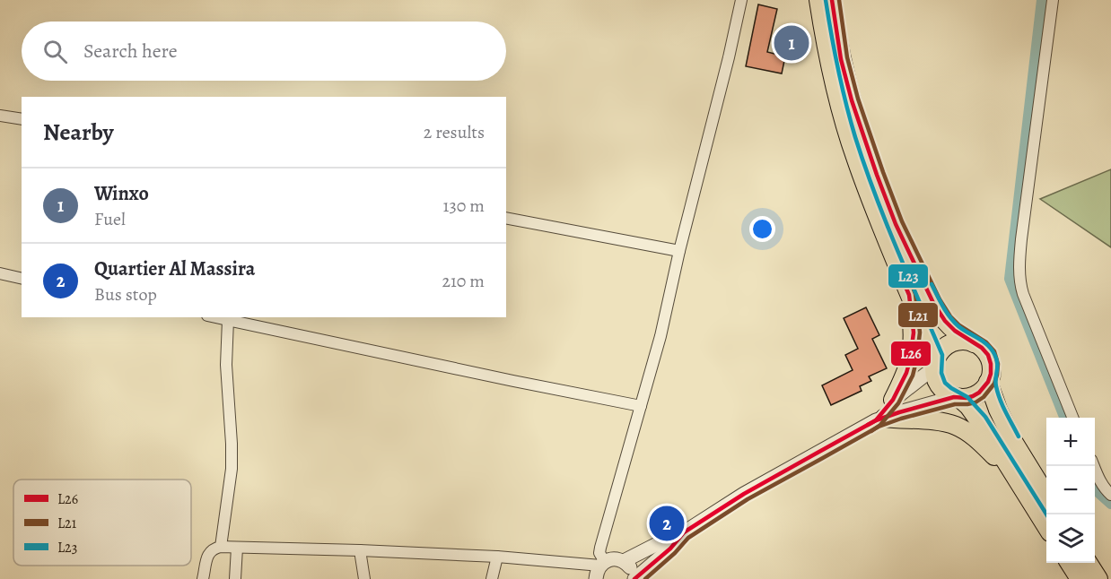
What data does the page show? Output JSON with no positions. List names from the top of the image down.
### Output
{
  "lines": ["transit line L26", "transit line L21", "transit line L23"],
  "legend": ["L26", "L21", "L23"],
  "page": {
    "search": "Search here",
    "pins": ["1", "2"],
    "heading": ["Nearby", "2 results"],
    "list": [
      {
        "mark": "1",
        "name": "Winxo",
        "note": "Fuel",
        "value": "130 m"
      },
      {
        "mark": "2",
        "name": "Quartier Al Massira",
        "note": "Bus stop",
        "value": "210 m"
      }
    ],
    "map_buttons": ["+", "−"]
  }
}
